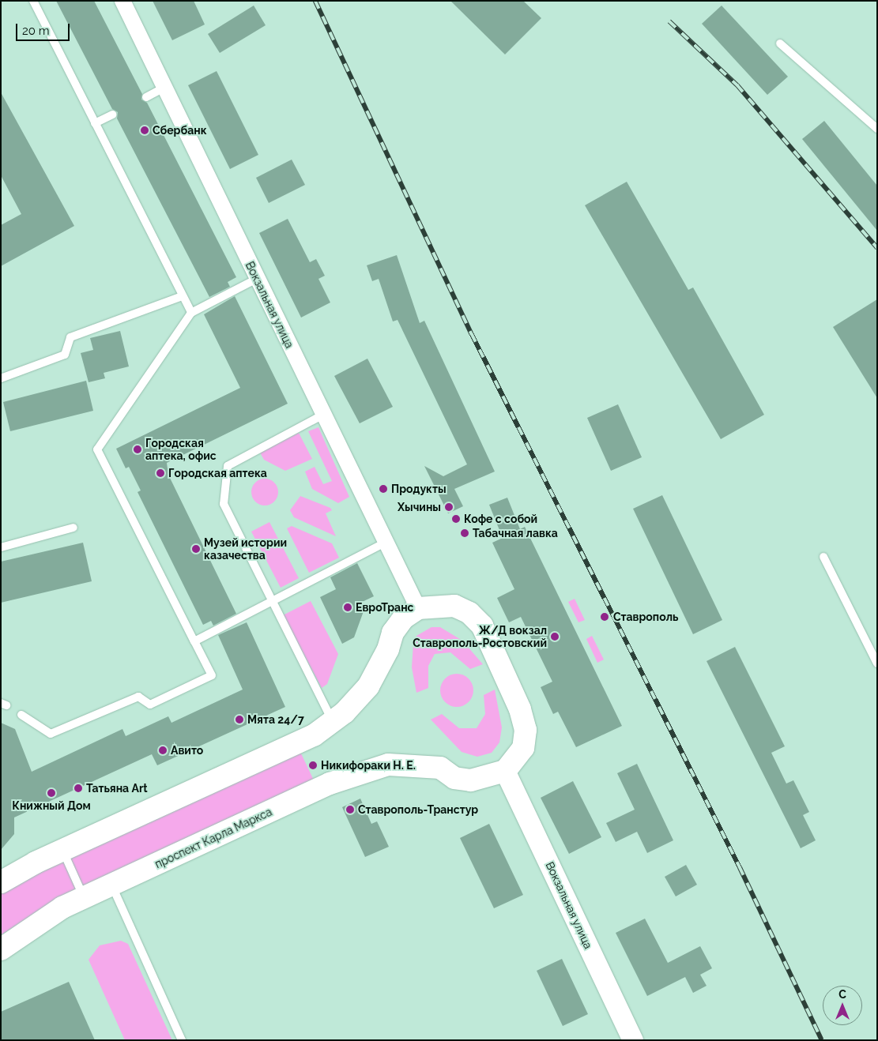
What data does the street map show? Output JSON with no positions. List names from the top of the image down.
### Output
{
  "streets": {
    "main road": ["проспект Карла Маркса"],
    "street": ["Вокзальная улица"]
  },
  "crossings": [
    ["Вокзальная улица", "проспект Карла Маркса"]
  ],
  "places": [
    "Сбербанк",
    "Городская аптека, офис",
    "Городская аптека",
    "Продукты",
    "Хычины",
    "Кофе с собой",
    "Табачная лавка",
    "Музей истории казачества",
    "ЕвроТранс",
    "Ставрополь",
    "Ж/Д вокзал Ставрополь-Ростовский",
    "Мята 24/7",
    "Авито",
    "Никифораки Н. Е.",
    "Татьяна Art",
    "Книжный Дом",
    "Ставрополь-Транстур"
  ],
  "scale_bar": "20 m",
  "north": "top"
}
